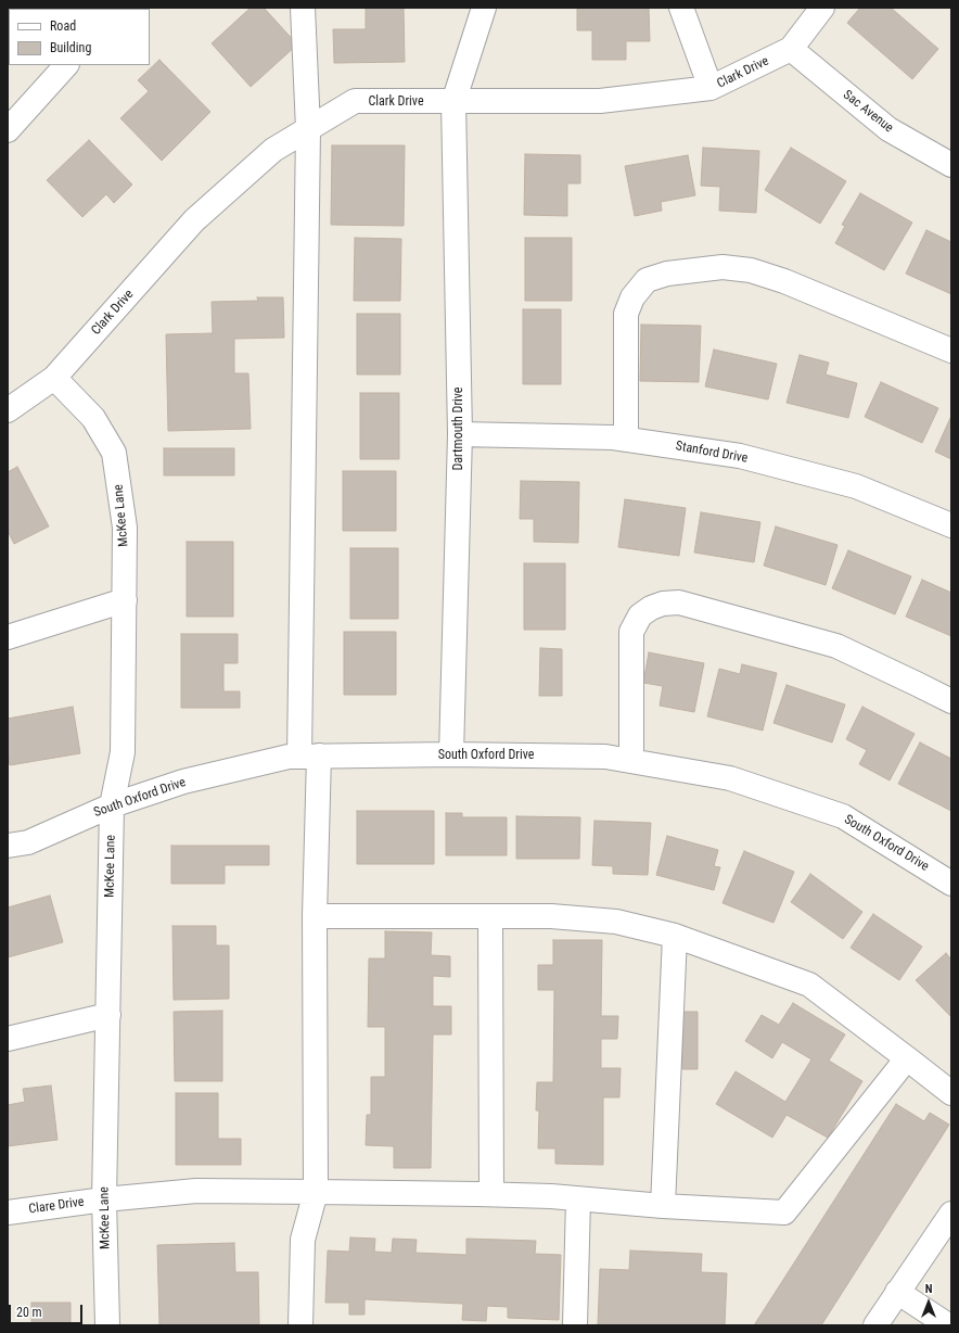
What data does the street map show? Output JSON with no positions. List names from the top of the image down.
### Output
{
  "streets": {
    "street": [
      "Clark Drive",
      "Sac Avenue",
      "Dartmouth Drive",
      "Stanford Drive",
      "McKee Lane",
      "South Oxford Drive",
      "Clare Drive"
    ]
  },
  "crossings": [
    ["Clark Drive", "Sac Avenue"],
    ["Clark Drive", "Dartmouth Drive"],
    ["Clark Drive", "McKee Lane"],
    ["Dartmouth Drive", "Stanford Drive"],
    ["Dartmouth Drive", "South Oxford Drive"],
    ["McKee Lane", "South Oxford Drive"],
    ["McKee Lane", "Clare Drive"]
  ],
  "legend": ["Road", "Building"],
  "scale_bar": "20 m",
  "north": "top"
}
